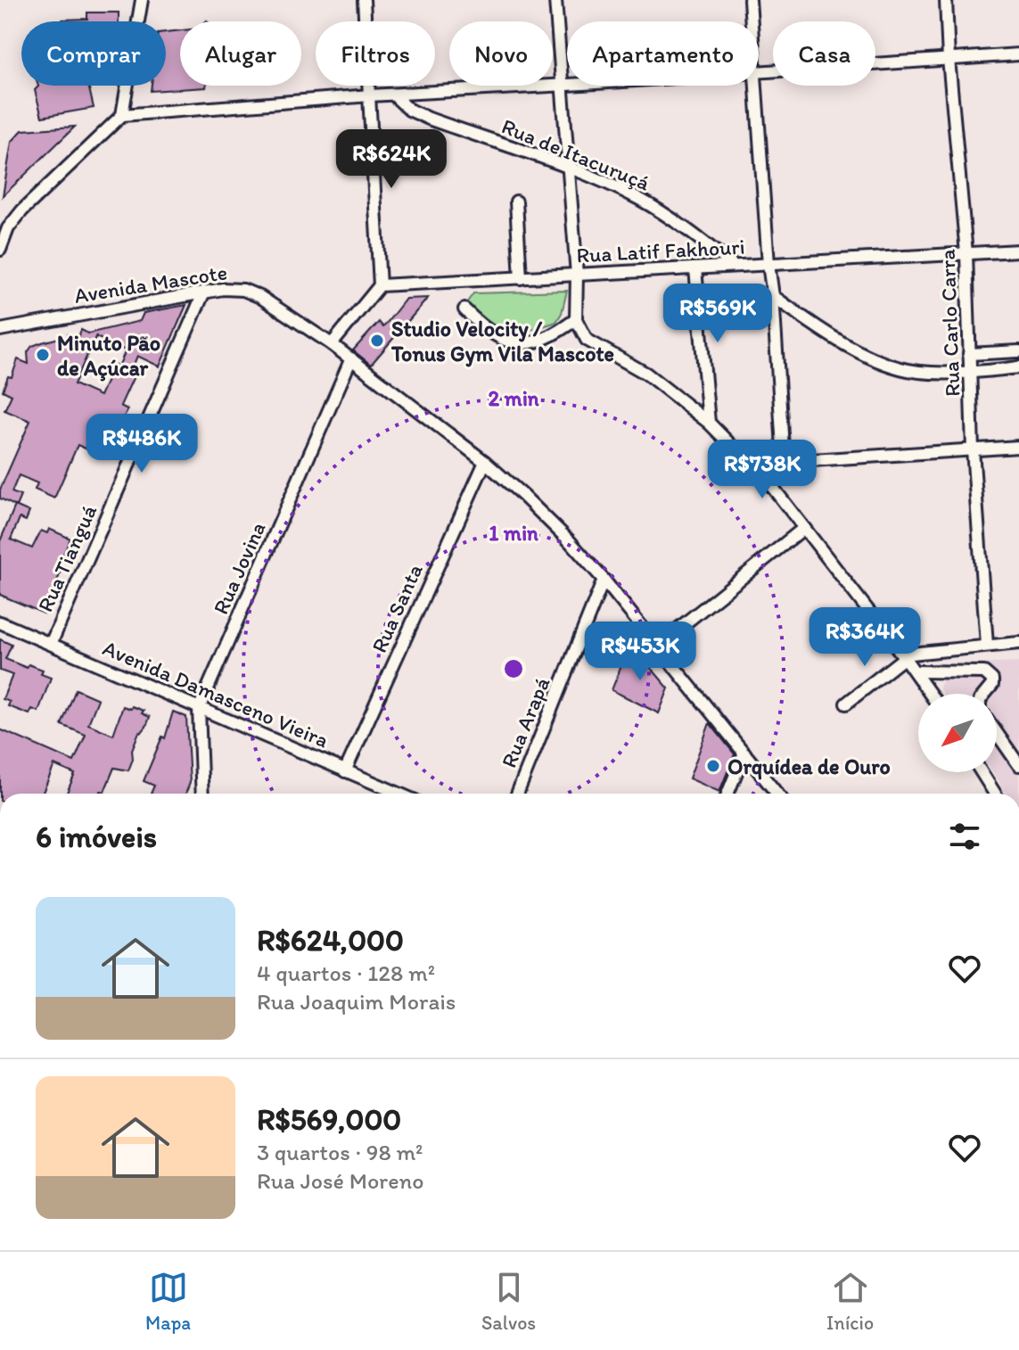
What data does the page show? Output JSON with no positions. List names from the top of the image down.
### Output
{
  "streets": {
    "street": [
      "Rua de Itacuruçá",
      "Rua Latif Fakhouri",
      "Avenida Mascote",
      "Rua Carlo Carra",
      "Rua Tianguá",
      "Rua Jovina",
      "Rua Santa",
      "Avenida Damasceno Vieira",
      "Rua Arapá"
    ]
  },
  "crossings": [
    ["Rua de Itacuruçá", "Rua Latif Fakhouri"],
    ["Rua Latif Fakhouri", "Rua Carlo Carra"],
    ["Avenida Mascote", "Rua Tianguá"],
    ["Avenida Mascote", "Rua Jovina"],
    ["Avenida Mascote", "Rua Santa"],
    ["Avenida Mascote", "Rua Arapá"],
    ["Rua Tianguá", "Avenida Damasceno Vieira"],
    ["Rua Jovina", "Avenida Damasceno Vieira"],
    ["Rua Santa", "Avenida Damasceno Vieira"]
  ],
  "places": ["Studio Velocity / Tonus Gym Vila Mascote", "Minuto Pão de Açúcar", "Orquídea de Ouro"],
  "north": "bottom left",
  "page": {
    "chip": [
      "Comprar",
      "Alugar",
      "Filtros",
      "Novo",
      "Apartamento",
      "Casa"
    ],
    "price": [
      "R$624K",
      "R$569K",
      "R$486K",
      "R$738K",
      "R$364K",
      "R$453K"
    ],
    "heading": "6 imóveis",
    "list": [
      {
        "name": "R$624,000",
        "note": "4 quartos · 128 m² · Rua Joaquim Morais"
      },
      {
        "name": "R$569,000",
        "note": "3 quartos · 98 m² · Rua José Moreno"
      }
    ],
    "tabs": ["Mapa", "Salvos", "Início"]
  },
  "rings": ["2 min", "1 min"]
}
